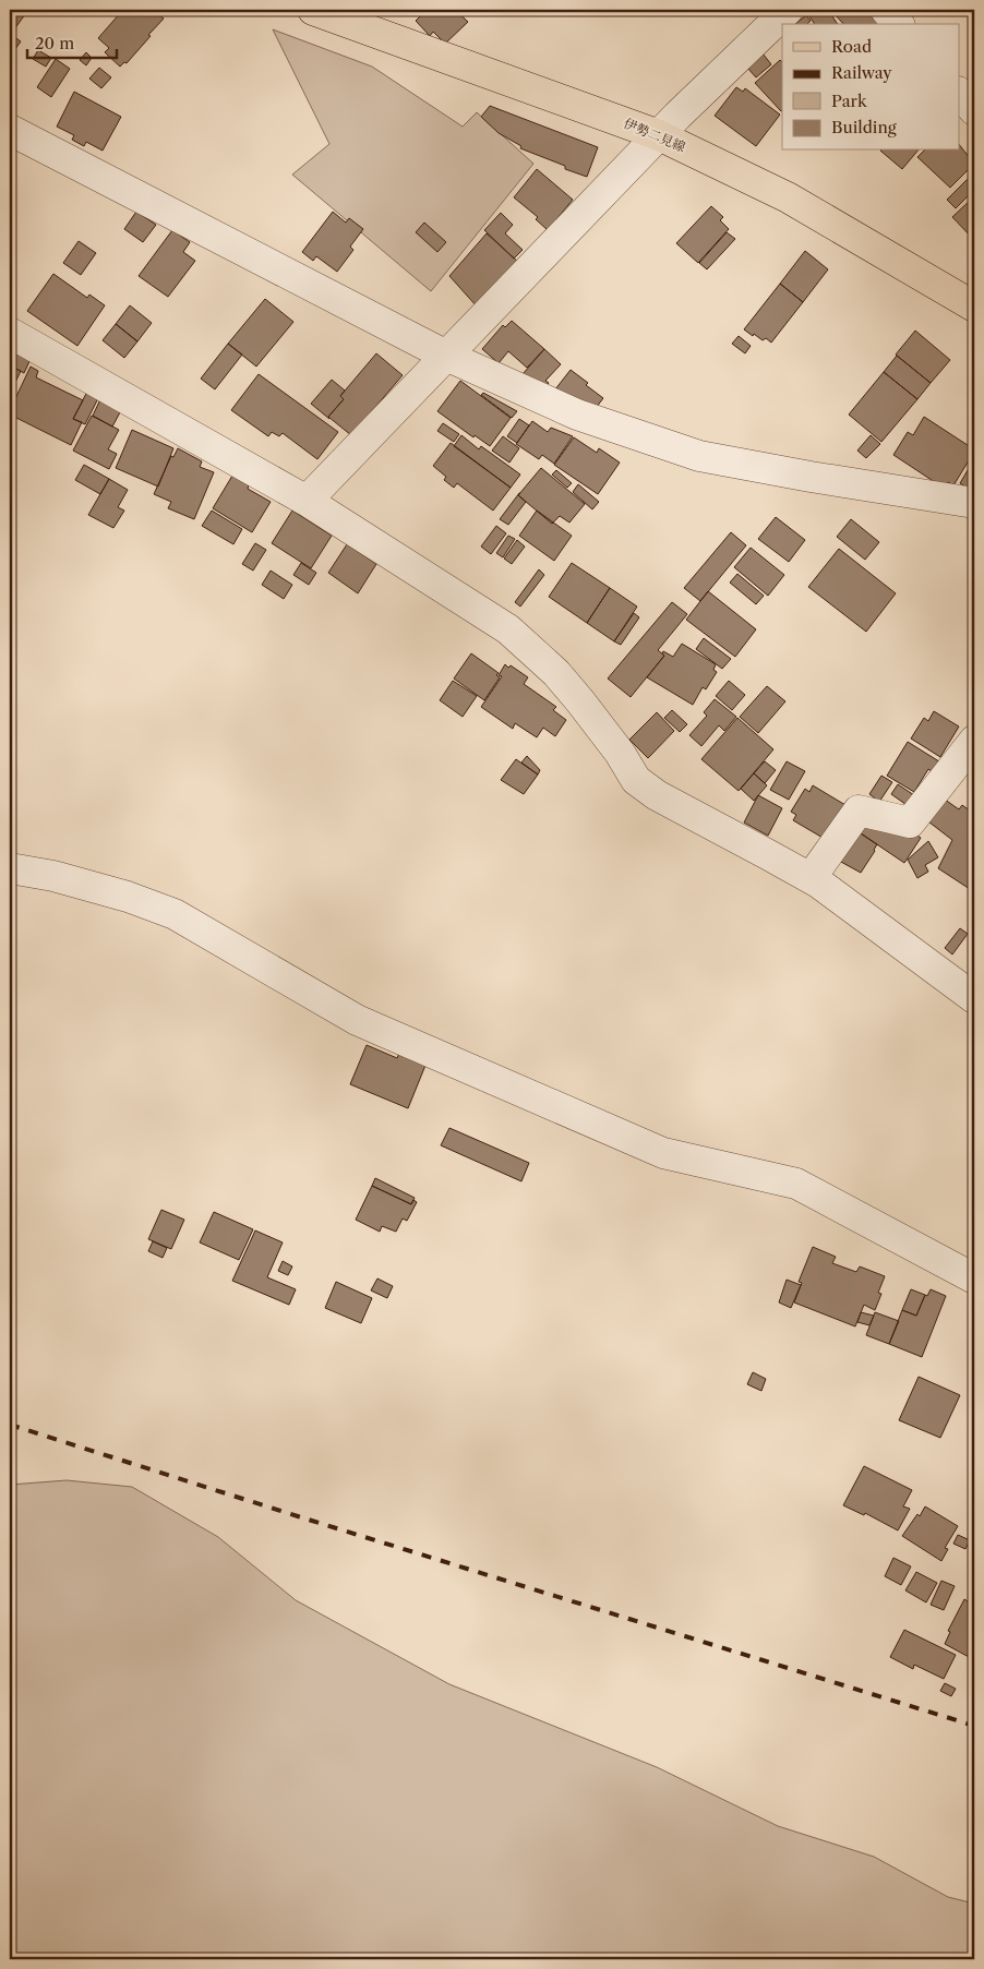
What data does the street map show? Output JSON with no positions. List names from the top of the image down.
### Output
{
  "streets": {
    "main road": ["伊勢二見線"]
  },
  "legend": [
    "Road",
    "Railway",
    "Park",
    "Building"
  ],
  "scale_bar": "20 m"
}
